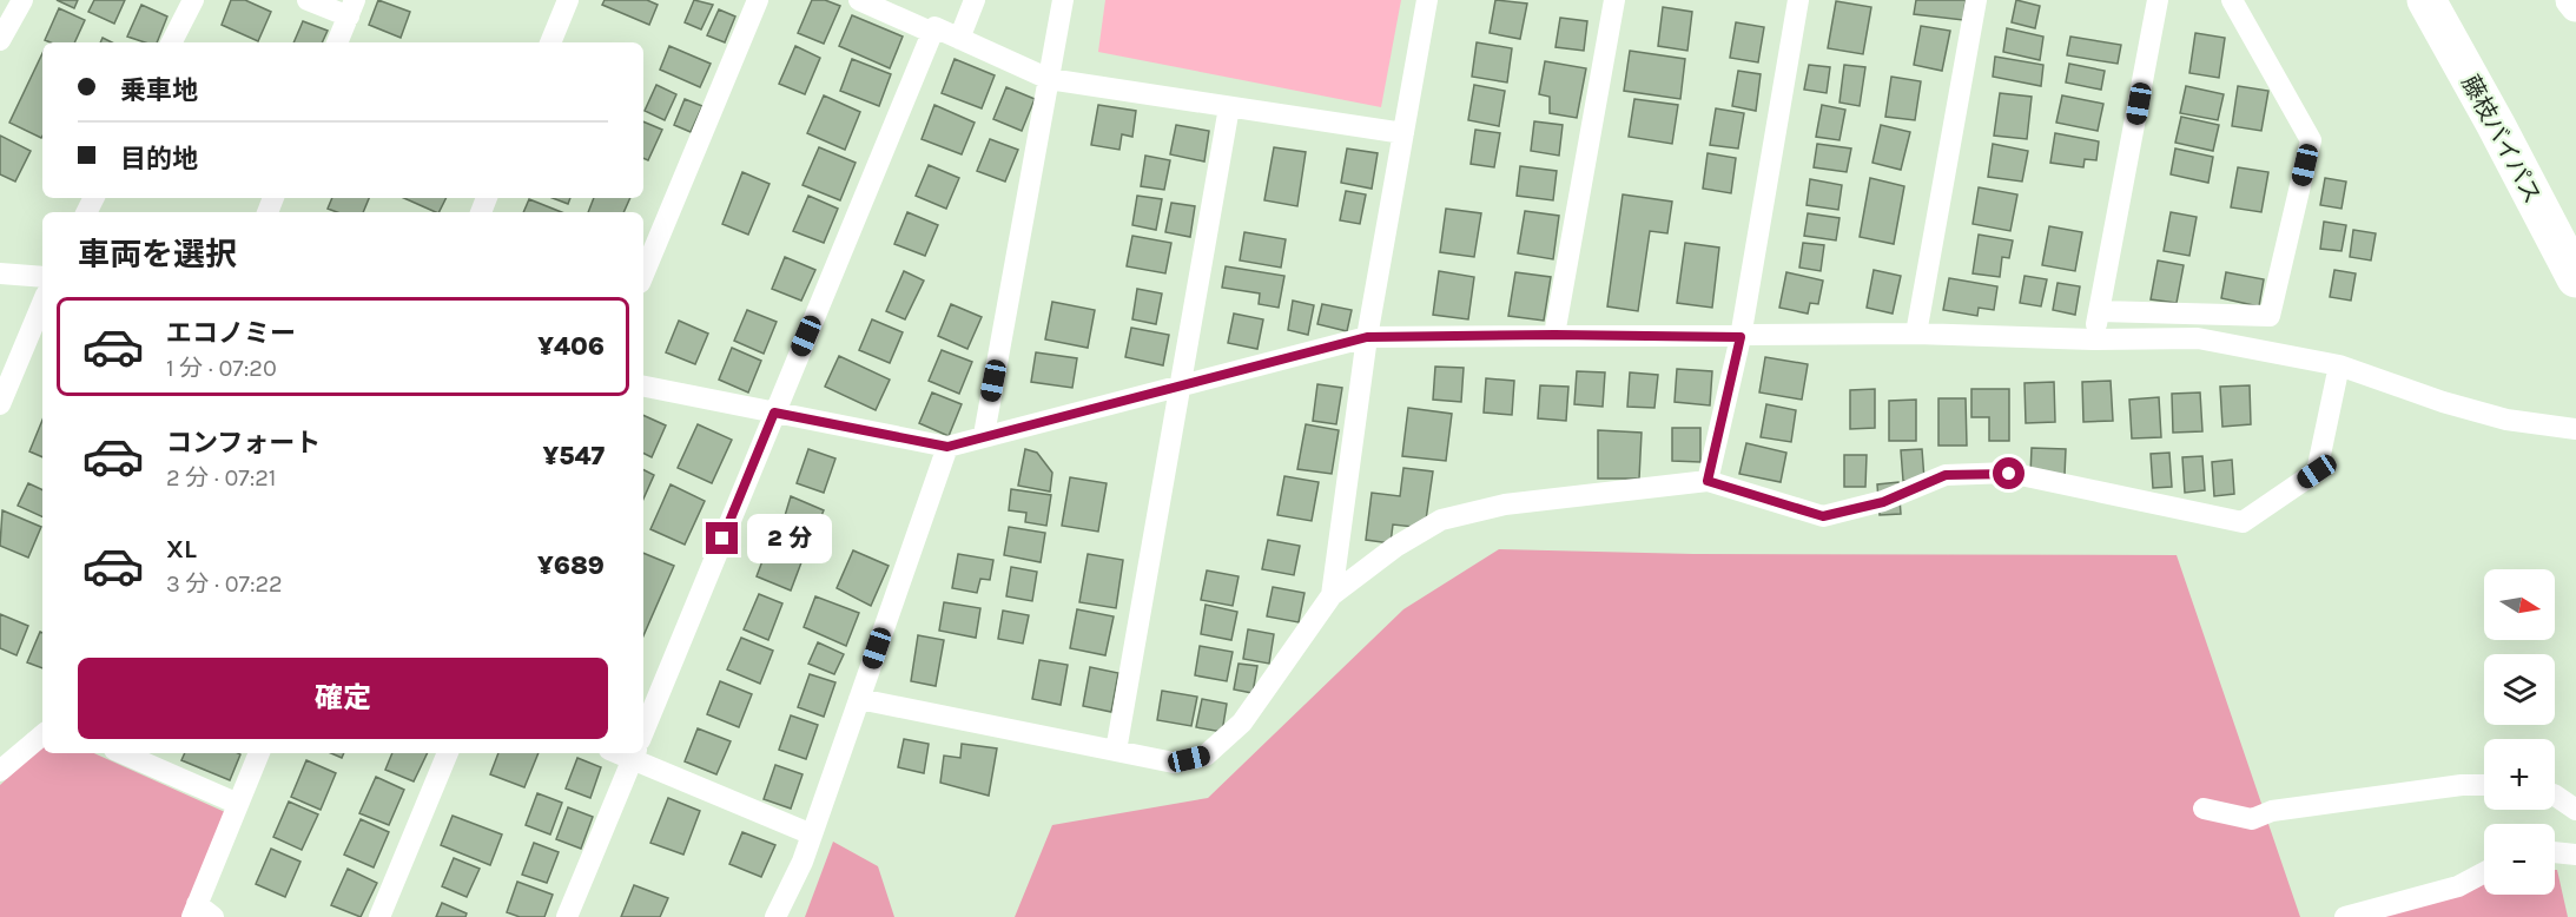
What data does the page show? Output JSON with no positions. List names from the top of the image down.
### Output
{
  "streets": {
    "highway": ["藤枝バイパス"]
  },
  "north": "right",
  "page": {
    "banner": ["乗車地", "目的地"],
    "heading": "車両を選択",
    "list": [
      {
        "name": "エコノミー",
        "note": "1 分 · 07:20",
        "value": "¥406"
      },
      {
        "name": "コンフォート",
        "note": "2 分 · 07:21",
        "value": "¥547"
      },
      {
        "name": "XL",
        "note": "3 分 · 07:22",
        "value": "¥689"
      }
    ],
    "bubble": "2 分",
    "map_buttons": ["+", "−"],
    "buttons": "確定"
  }
}
